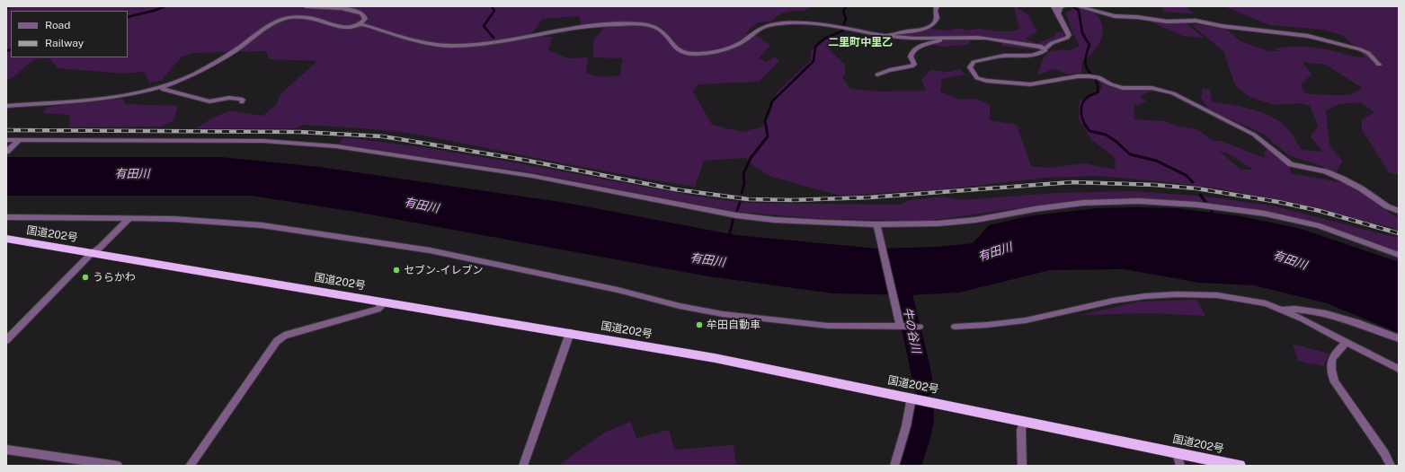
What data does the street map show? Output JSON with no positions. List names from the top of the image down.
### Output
{
  "streets": {
    "highway": ["国道202号"]
  },
  "districts": ["二里町中里乙"],
  "water": ["有田川", "牛の谷川"],
  "places": ["セブン-イレブン", "うらかわ", "牟田自動車"],
  "legend": ["Road", "Railway"]
}
